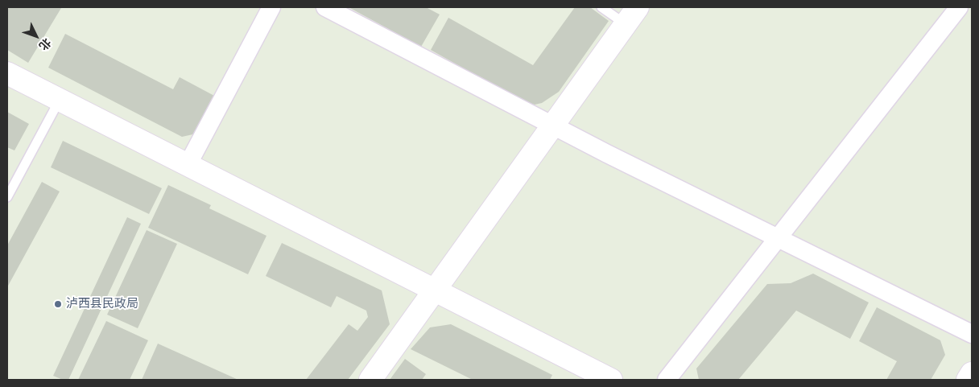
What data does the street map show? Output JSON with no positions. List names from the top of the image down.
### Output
{
  "places": ["泸西县民政局"],
  "north": "bottom right"
}
